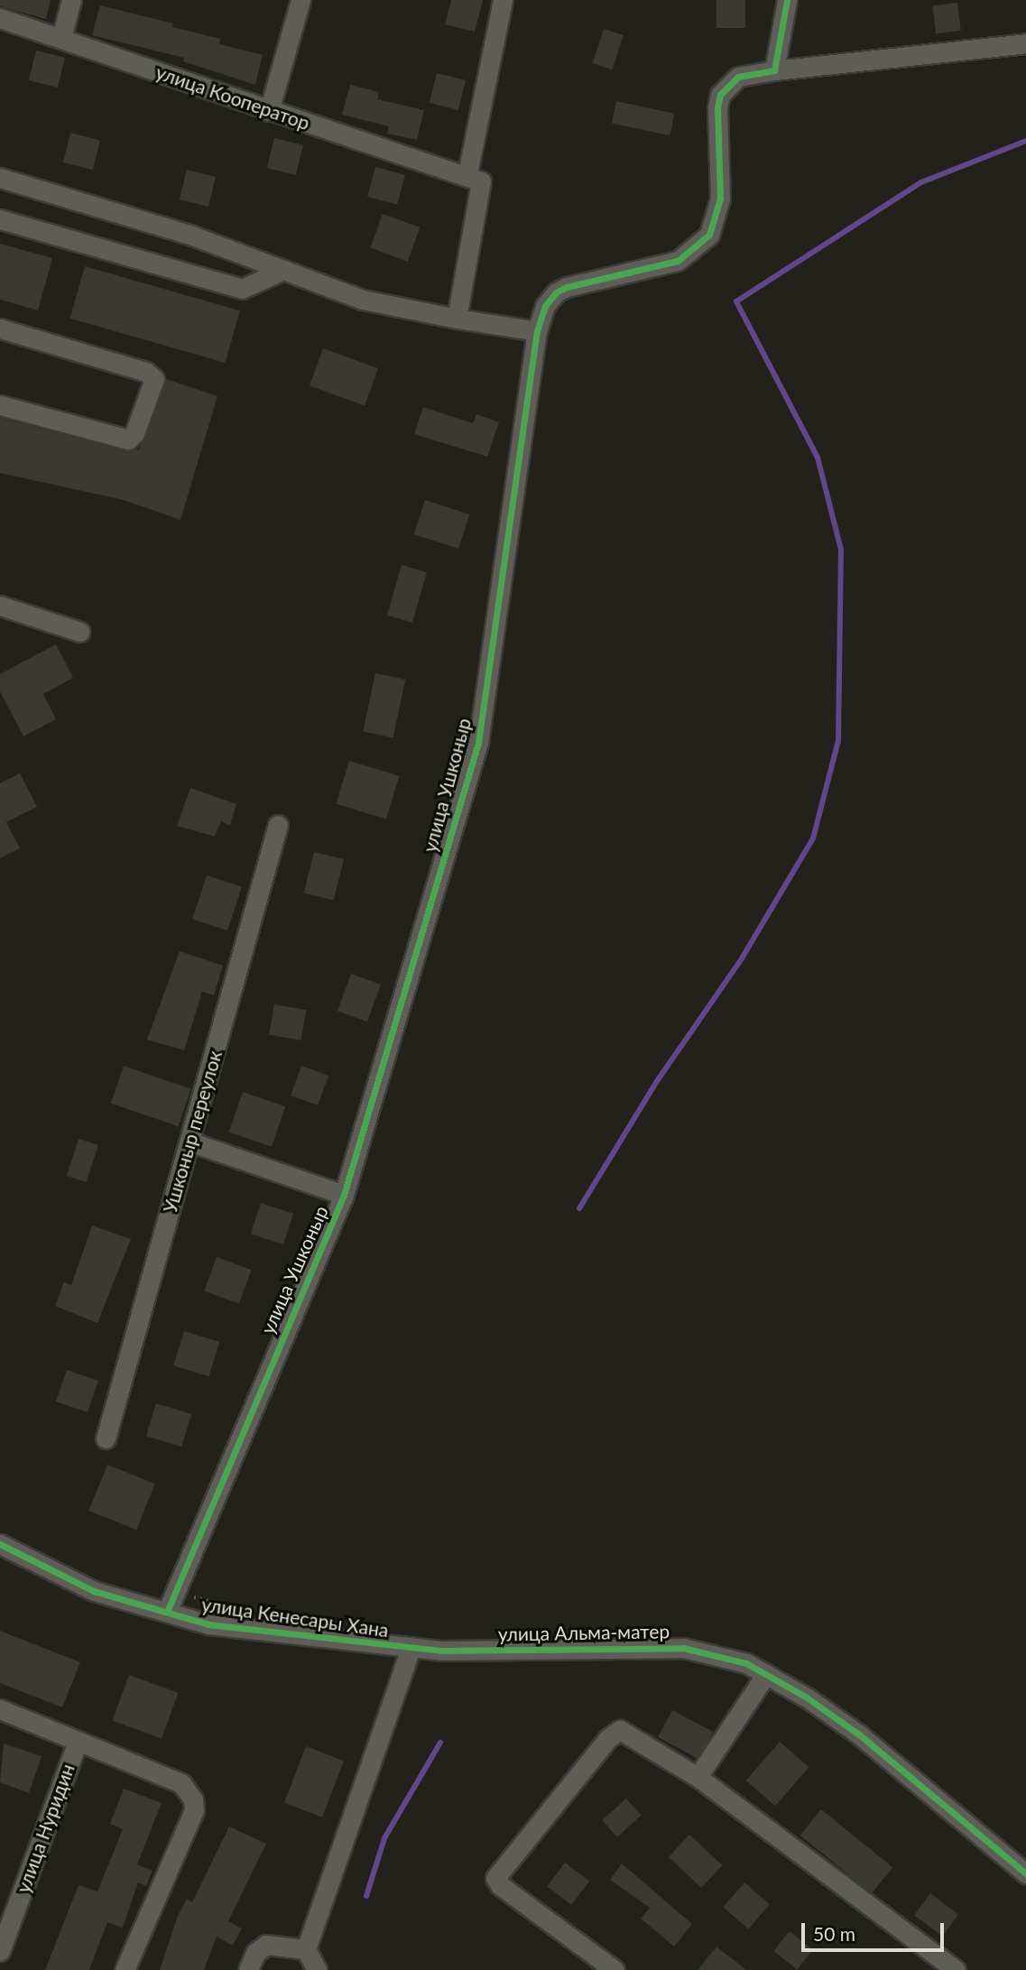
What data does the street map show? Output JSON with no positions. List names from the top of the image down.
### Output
{
  "streets": {
    "street": [
      "улица Кооператор",
      "улица Ушконыр",
      "Ушконыр переулок",
      "улица Кенесары Хана",
      "улица Альма-матер",
      "улица Нуридин"
    ]
  },
  "crossings": [
    ["улица Ушконыр", "Ушконыр переулок"],
    ["улица Ушконыр", "улица Кенесары Хана"],
    ["улица Кенесары Хана", "улица Альма-матер"]
  ],
  "scale_bar": "50 m"
}
